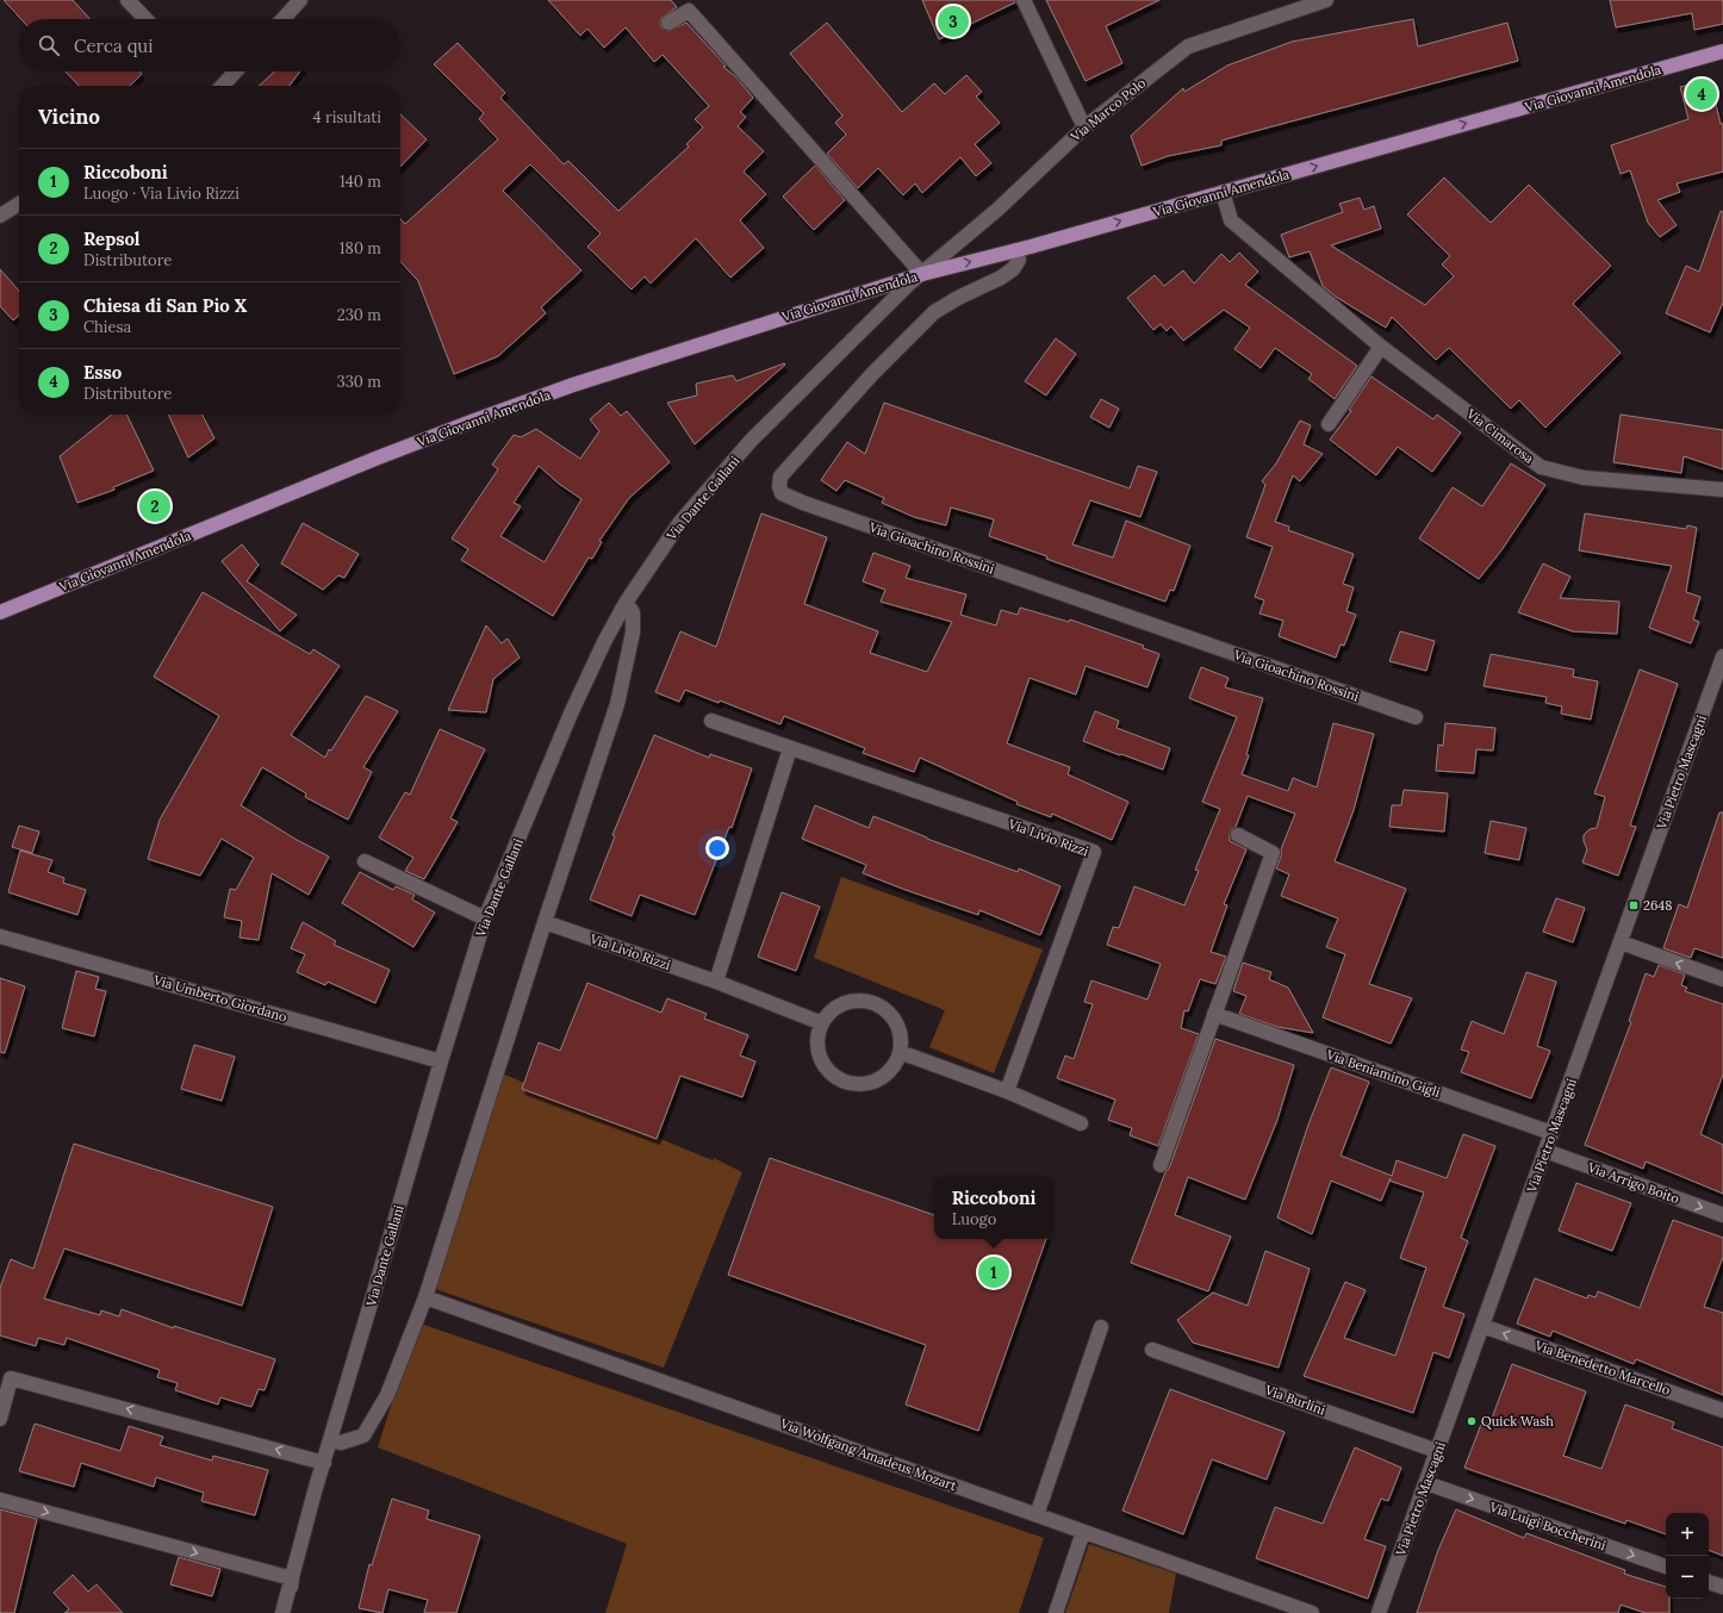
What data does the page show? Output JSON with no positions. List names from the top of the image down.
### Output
{
  "streets": {
    "main road": ["Via Giovanni Amendola"],
    "street": [
      "Via Marco Polo",
      "Via Cimarosa",
      "Via Dante Gallani",
      "Via Gioachino Rossini",
      "Via Pietro Mascagni",
      "Via Livio Rizzi",
      "Via Umberto Giordano",
      "Via Beniamino Gigli",
      "Via Arrigo Boito",
      "Via Benedetto Marcello",
      "Via Burlini",
      "Via Wolfgang Amadeus Mozart",
      "Via Luigi Boccherini"
    ]
  },
  "crossings": [
    ["Via Giovanni Amendola", "Via Marco Polo"],
    ["Via Giovanni Amendola", "Via Cimarosa"],
    ["Via Giovanni Amendola", "Via Dante Gallani"],
    ["Via Giovanni Amendola", "Via Gioachino Rossini"],
    ["Via Marco Polo", "Via Dante Gallani"],
    ["Via Dante Gallani", "Via Umberto Giordano"],
    ["Via Pietro Mascagni", "Via Beniamino Gigli"],
    ["Via Pietro Mascagni", "Via Arrigo Boito"],
    ["Via Pietro Mascagni", "Via Benedetto Marcello"],
    ["Via Pietro Mascagni", "Via Burlini"],
    ["Via Pietro Mascagni", "Via Luigi Boccherini"]
  ],
  "one_way": [
    "Via Giovanni Amendola",
    "Via Arrigo Boito",
    "Via Benedetto Marcello",
    "Via Luigi Boccherini"
  ],
  "places": {
    "transit": ["2648"],
    "other": ["Quick Wash"]
  },
  "page": {
    "pins": [
      "3",
      "4",
      "2",
      "1"
    ],
    "search": "Cerca qui",
    "heading": ["Vicino", "4 risultati"],
    "list": [
      {
        "mark": "1",
        "name": "Riccoboni",
        "note": "Luogo · Via Livio Rizzi",
        "value": "140 m"
      },
      {
        "mark": "2",
        "name": "Repsol",
        "note": "Distributore",
        "value": "180 m"
      },
      {
        "mark": "3",
        "name": "Chiesa di San Pio X",
        "note": "Chiesa",
        "value": "230 m"
      },
      {
        "mark": "4",
        "name": "Esso",
        "note": "Distributore",
        "value": "330 m"
      }
    ],
    "popup": ["Riccoboni", "Luogo"],
    "map_buttons": ["+", "−"]
  }
}
